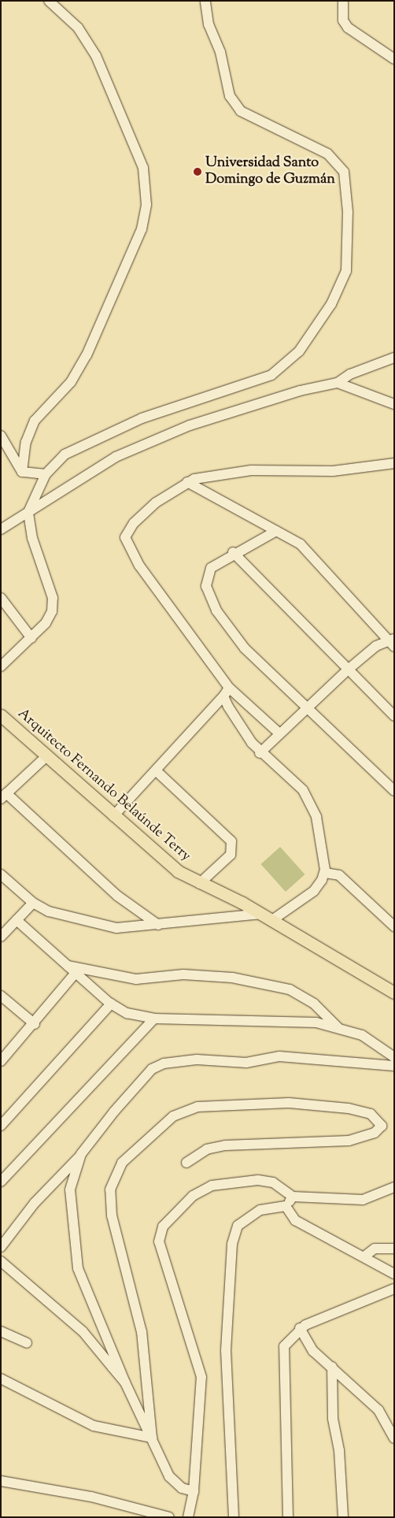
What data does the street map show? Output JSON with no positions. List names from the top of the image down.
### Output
{
  "streets": {
    "main road": ["Arquitecto Fernando Belaúnde Terry"]
  },
  "places": ["Universidad Santo Domingo de Guzmán"]
}
